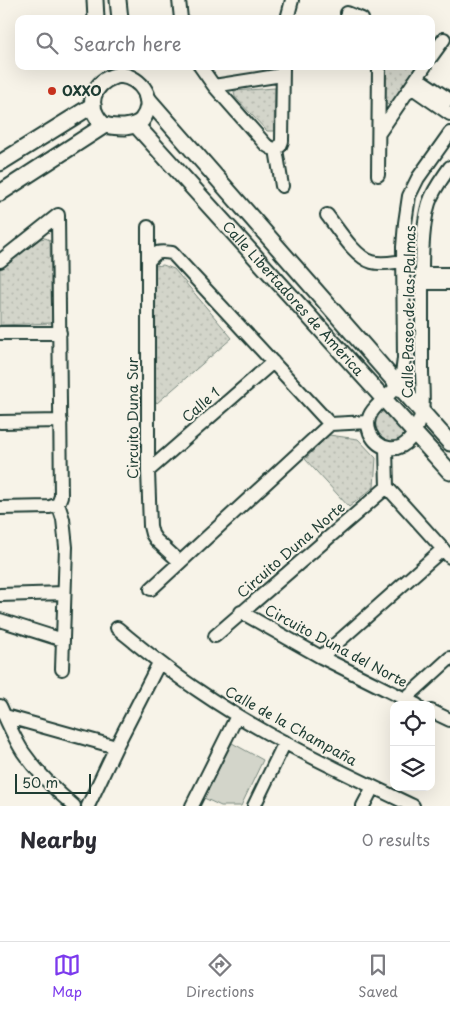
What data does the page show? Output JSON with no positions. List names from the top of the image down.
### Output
{
  "streets": {
    "street": [
      "Calle Libertadores de América",
      "Calle Paseo de las Palmas",
      "Calle 1",
      "Circuito Duna Sur",
      "Circuito Duna Norte",
      "Circuito Duna del Norte",
      "Calle de la Champaña"
    ]
  },
  "crossings": [
    ["Calle Libertadores de América", "Calle Paseo de las Palmas"],
    ["Calle 1", "Circuito Duna Sur"],
    ["Circuito Duna Norte", "Circuito Duna del Norte"]
  ],
  "places": ["OXXO"],
  "scale_bar": "50 m",
  "page": {
    "search": "Search here",
    "scale": "50 m",
    "heading": ["Nearby", "0 results"],
    "nav": ["Map", "Directions", "Saved"]
  }
}
